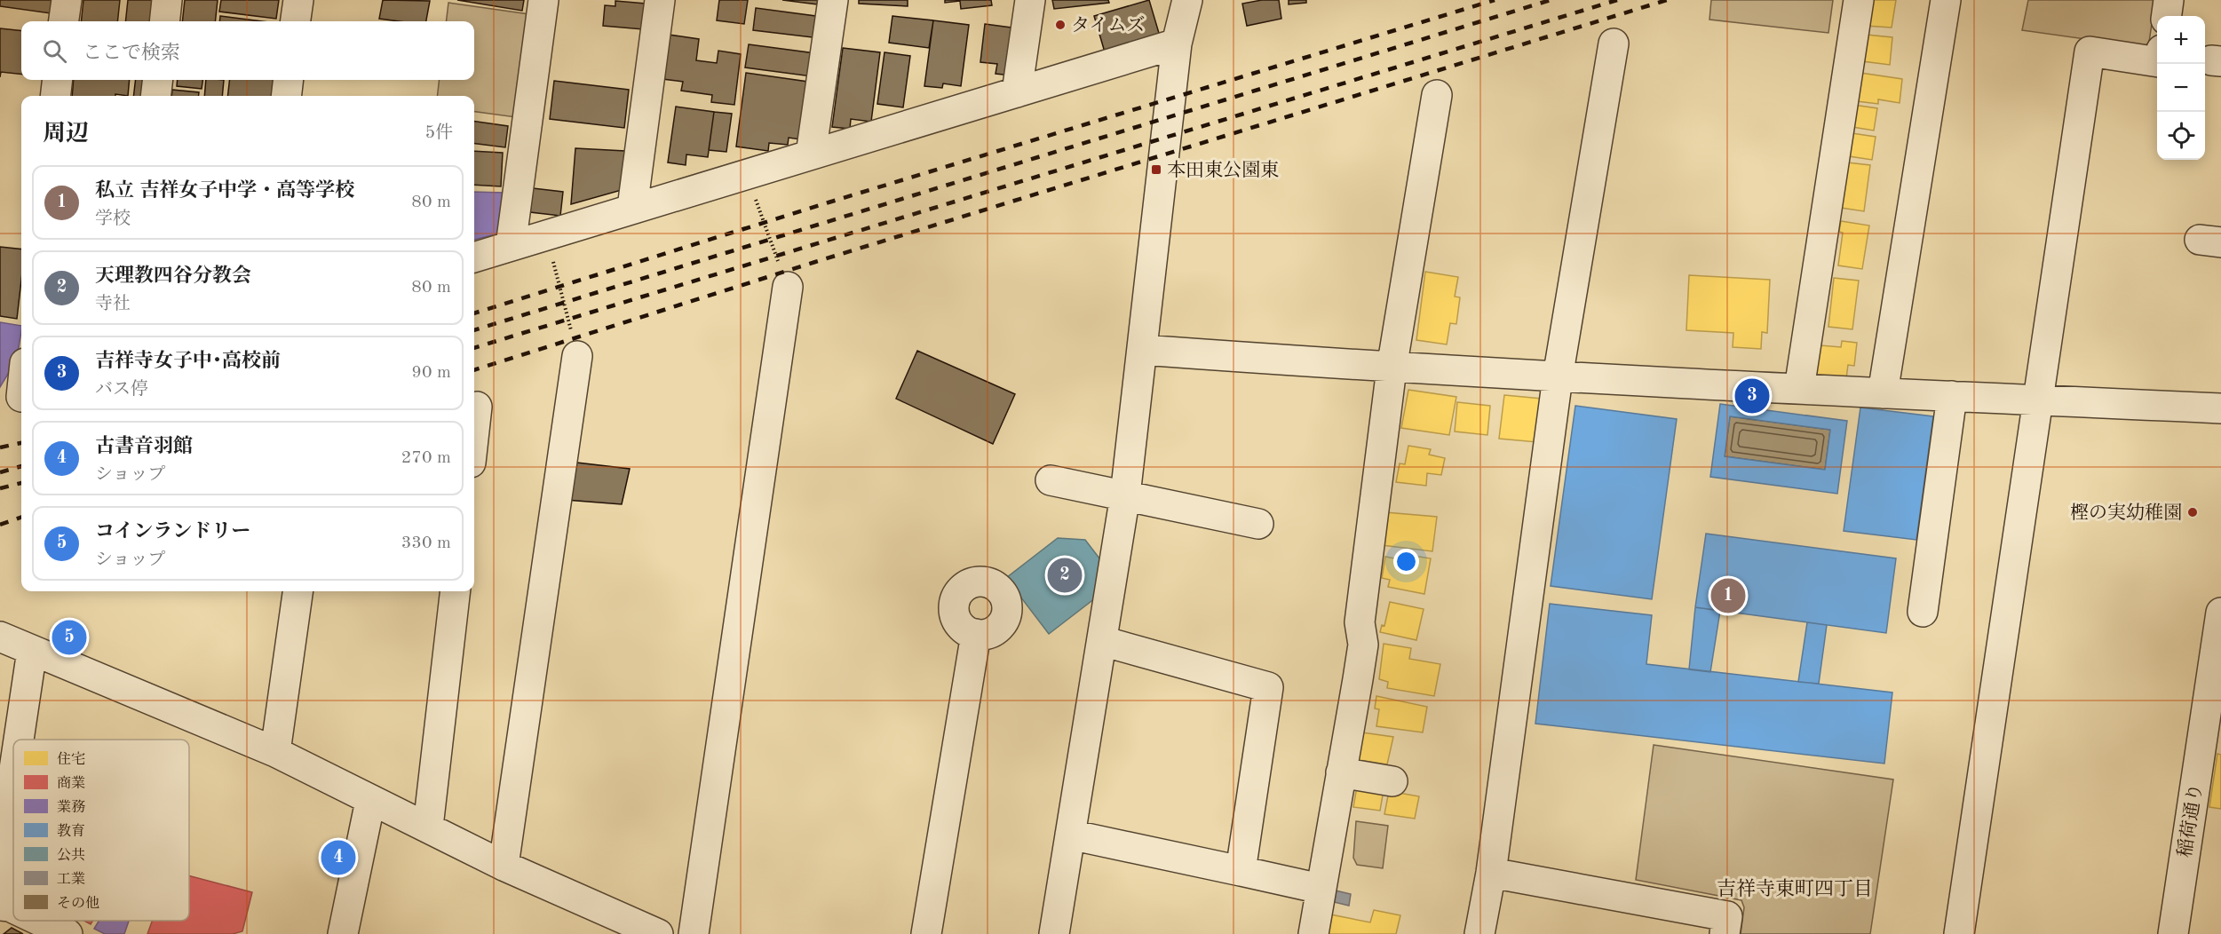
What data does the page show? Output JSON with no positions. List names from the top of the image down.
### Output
{
  "streets": {
    "street": ["稲荷通り"]
  },
  "districts": ["吉祥寺東町四丁目"],
  "places": {
    "other": ["タイムズ", "樫の実幼稚園"],
    "transit": ["本田東公園東"]
  },
  "legend": [
    "住宅",
    "商業",
    "業務",
    "教育",
    "公共",
    "工業",
    "その他"
  ],
  "page": {
    "map_buttons": ["+", "−"],
    "search": "ここで検索",
    "heading": ["周辺", "5件"],
    "list": [
      {
        "mark": "1",
        "name": "私立 吉祥女子中学・高等学校",
        "note": "学校",
        "value": "80 m"
      },
      {
        "mark": "2",
        "name": "天理教四谷分教会",
        "note": "寺社",
        "value": "80 m"
      },
      {
        "mark": "3",
        "name": "吉祥寺女子中･高校前",
        "note": "バス停",
        "value": "90 m"
      },
      {
        "mark": "4",
        "name": "古書音羽館",
        "note": "ショップ",
        "value": "270 m"
      },
      {
        "mark": "5",
        "name": "コインランドリー",
        "note": "ショップ",
        "value": "330 m"
      }
    ],
    "pins": [
      "3",
      "2",
      "1",
      "5",
      "4"
    ]
  }
}
